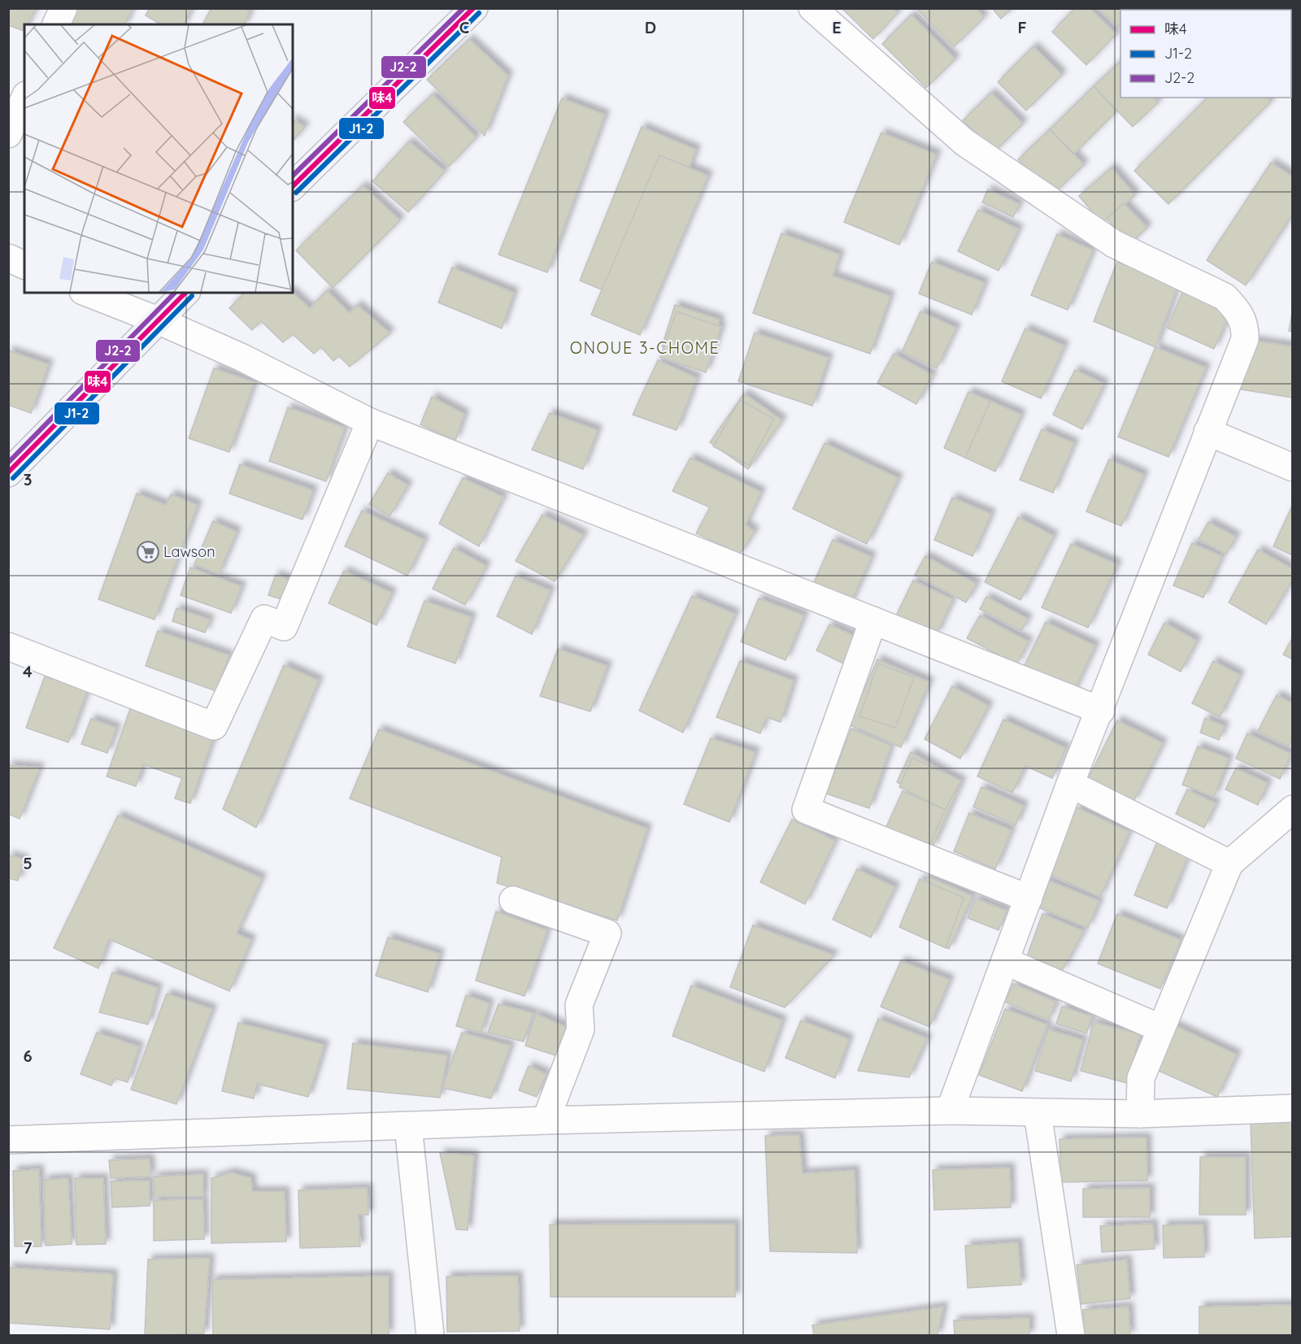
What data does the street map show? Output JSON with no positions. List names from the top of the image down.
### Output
{
  "districts": ["ONOUE 3-CHOME"],
  "places": {
    "supermarket": ["Lawson"]
  },
  "lines": ["transit line 味4", "transit line J2-2", "transit line J1-2"],
  "legend": ["味4", "J1-2", "J2-2"],
  "grid": {
    "columns": [
      "C",
      "D",
      "E",
      "F"
    ],
    "rows": [
      "3",
      "4",
      "5",
      "6",
      "7"
    ]
  }
}
